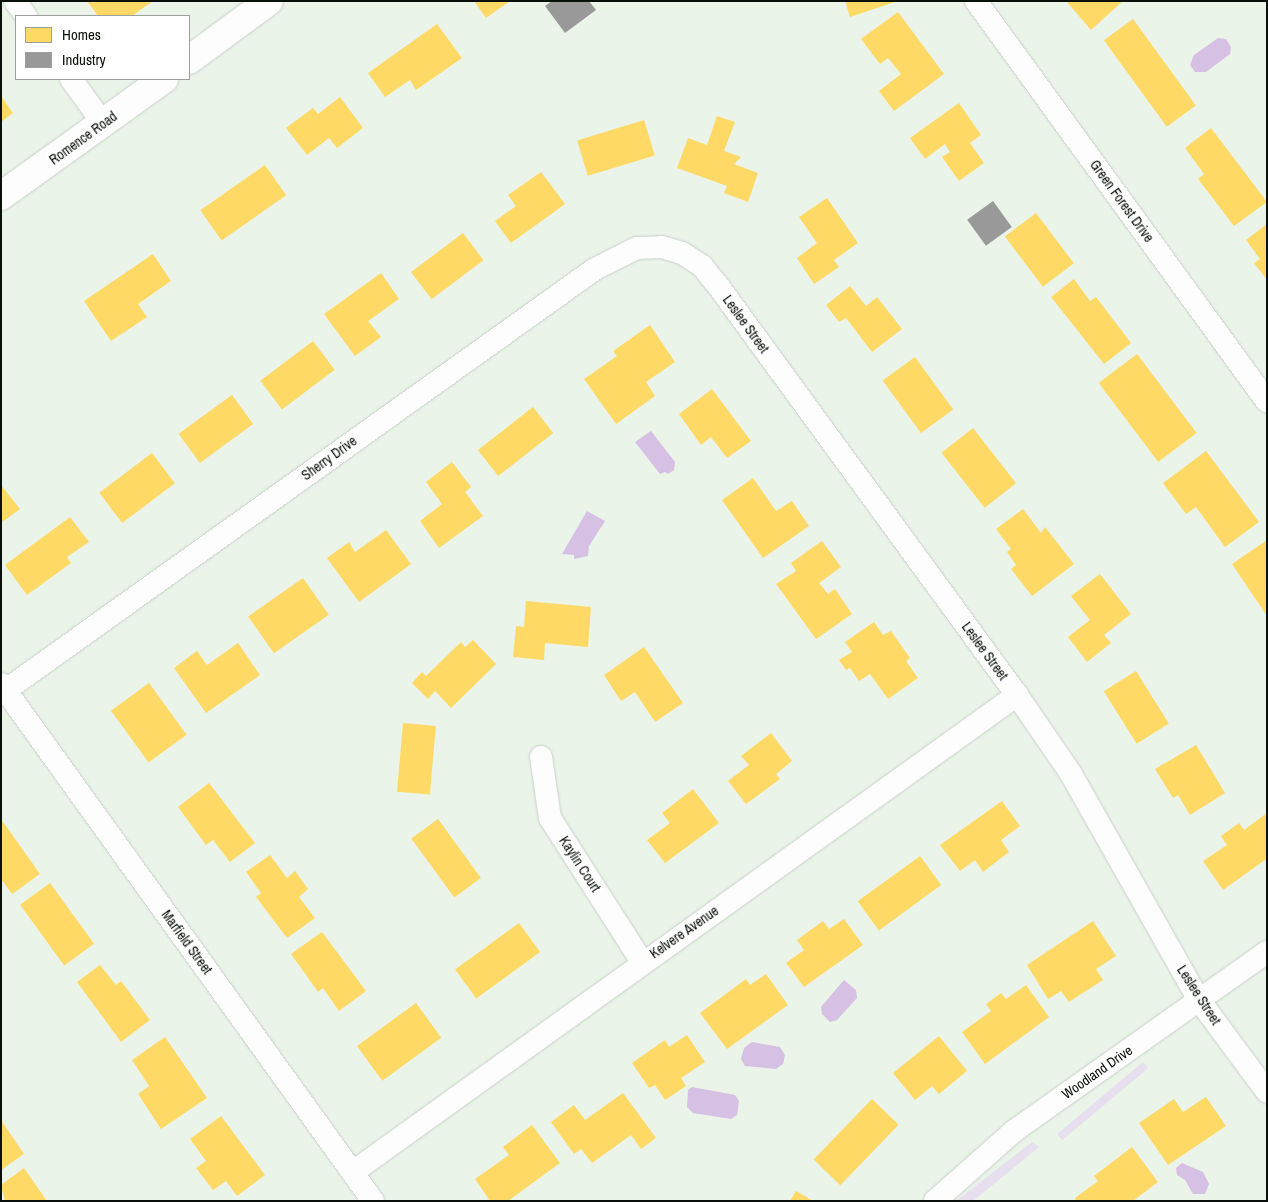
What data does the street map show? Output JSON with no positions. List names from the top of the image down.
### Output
{
  "streets": {
    "street": [
      "Romence Road",
      "Green Forest Drive",
      "Leslee Street",
      "Sherry Drive",
      "Kaylin Court",
      "Kelvere Avenue",
      "Marfield Street",
      "Woodland Drive"
    ]
  },
  "crossings": [
    ["Leslee Street", "Sherry Drive"],
    ["Leslee Street", "Kelvere Avenue"],
    ["Leslee Street", "Woodland Drive"],
    ["Sherry Drive", "Marfield Street"],
    ["Kaylin Court", "Kelvere Avenue"],
    ["Kelvere Avenue", "Marfield Street"]
  ],
  "legend": ["Homes", "Industry"]
}
